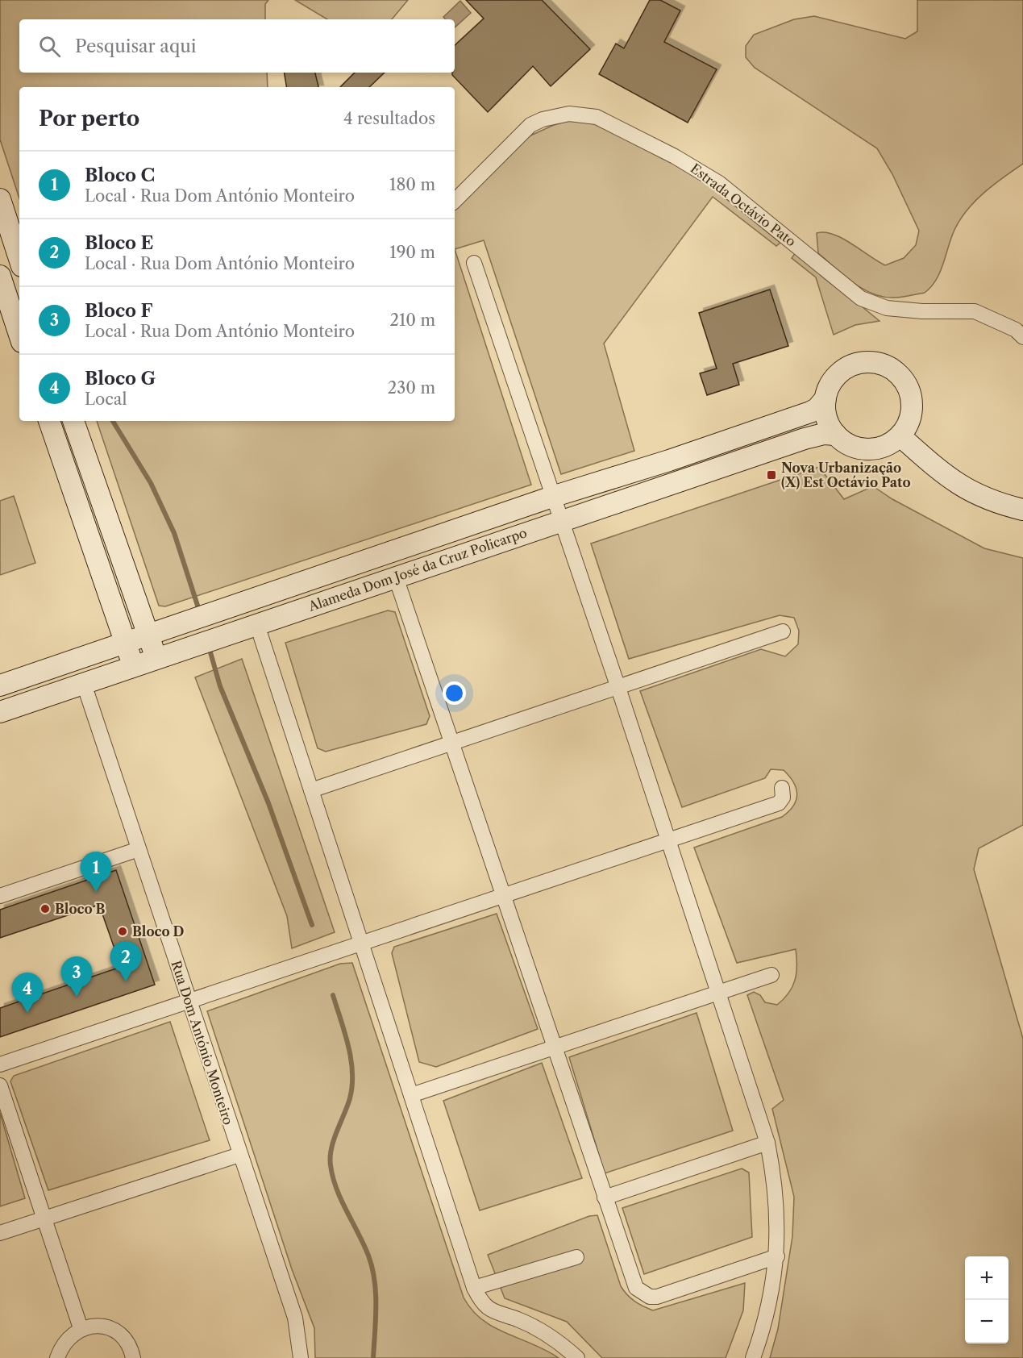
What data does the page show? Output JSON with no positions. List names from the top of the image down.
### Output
{
  "streets": {
    "street": ["Estrada Octávio Pato", "Alameda Dom José da Cruz Policarpo", "Rua Dom António Monteiro"]
  },
  "crossings": [
    ["Alameda Dom José da Cruz Policarpo", "Rua Dom António Monteiro"]
  ],
  "places": {
    "transit": ["Nova Urbanização (X) Est Octávio Pato"],
    "other": ["Bloco B", "Bloco D"]
  },
  "page": {
    "search": "Pesquisar aqui",
    "heading": ["Por perto", "4 resultados"],
    "list": [
      {
        "mark": "1",
        "name": "Bloco C",
        "note": "Local · Rua Dom António Monteiro",
        "value": "180 m"
      },
      {
        "mark": "2",
        "name": "Bloco E",
        "note": "Local · Rua Dom António Monteiro",
        "value": "190 m"
      },
      {
        "mark": "3",
        "name": "Bloco F",
        "note": "Local · Rua Dom António Monteiro",
        "value": "210 m"
      },
      {
        "mark": "4",
        "name": "Bloco G",
        "note": "Local",
        "value": "230 m"
      }
    ],
    "pins": [
      "1",
      "2",
      "3",
      "4"
    ],
    "map_buttons": ["+", "−"]
  }
}
